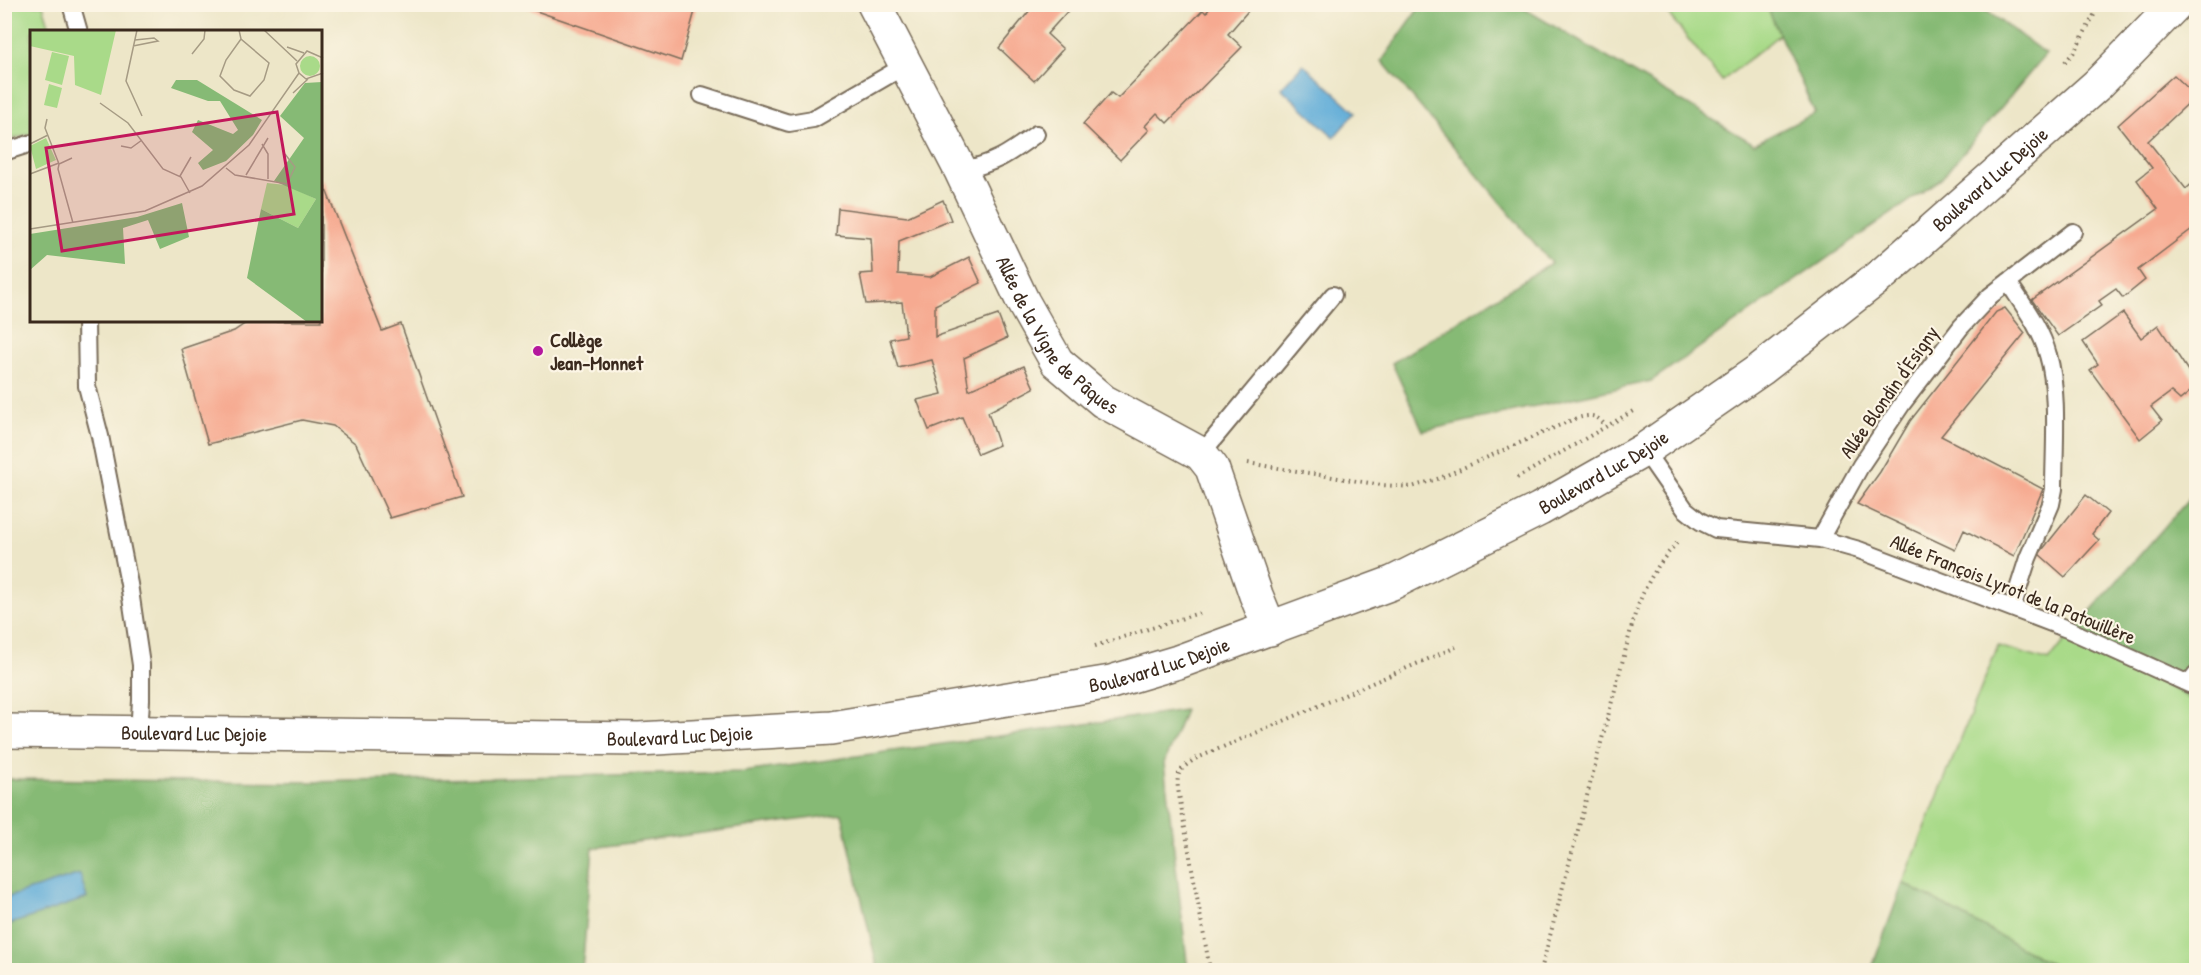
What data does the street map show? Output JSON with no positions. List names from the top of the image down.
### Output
{
  "streets": {
    "main road": ["Boulevard Luc Dejoie", "Allée de la Vigne de Pâques"],
    "lane": ["Allée Blondin d'Esigny", "Allée François Lyrot de la Patouillère"]
  },
  "crossings": [
    ["Allée Blondin d'Esigny", "Allée François Lyrot de la Patouillère"]
  ],
  "places": ["Collège Jean-Monnet"]
}
